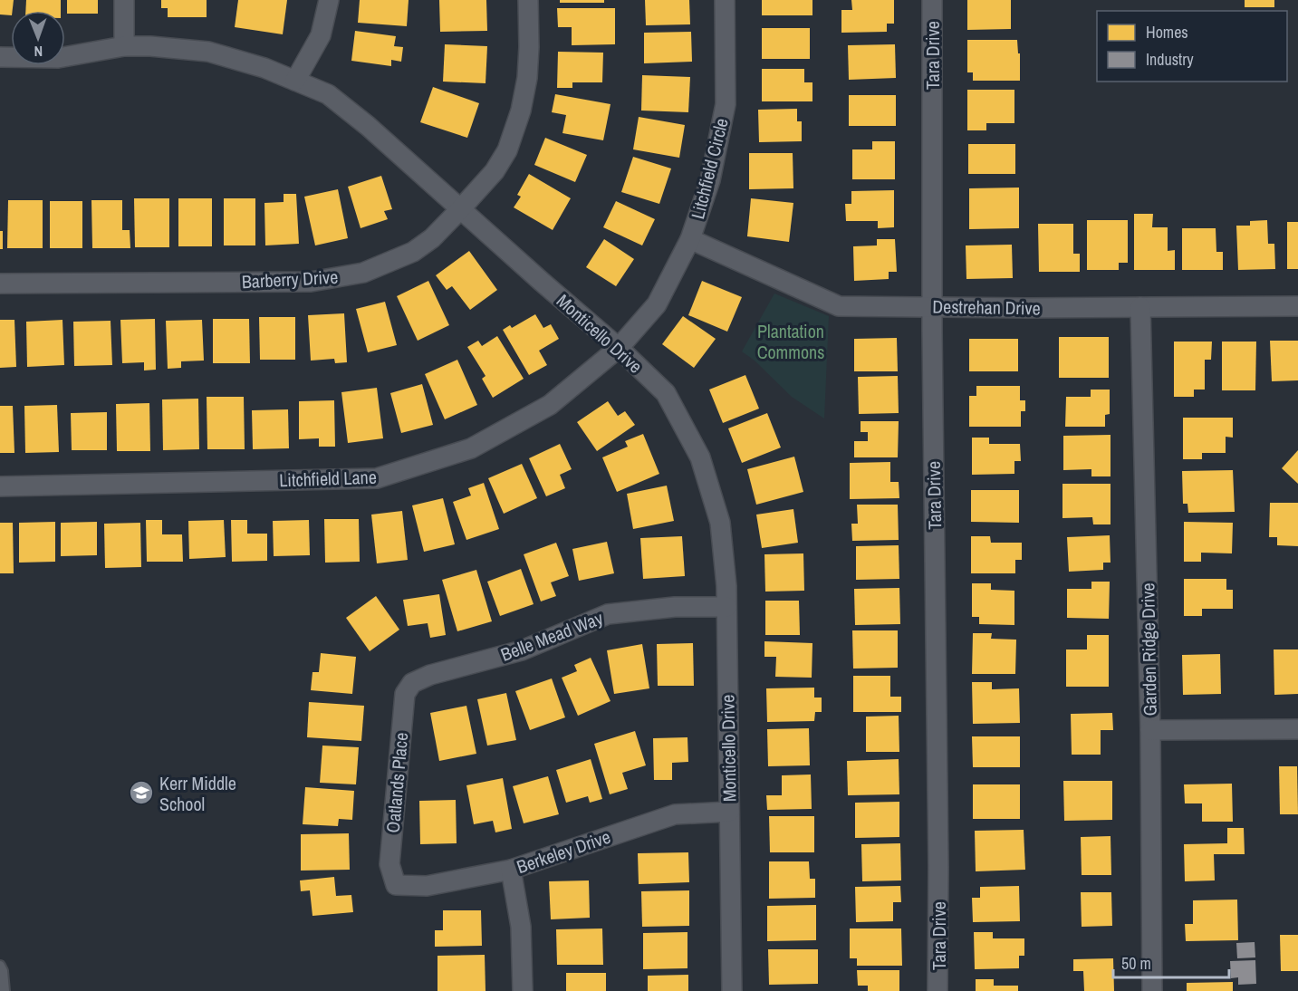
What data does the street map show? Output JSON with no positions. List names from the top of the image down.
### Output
{
  "streets": {
    "street": [
      "Tara Drive",
      "Litchfield Circle",
      "Barberry Drive",
      "Destrehan Drive",
      "Monticello Drive",
      "Litchfield Lane",
      "Belle Mead Way",
      "Garden Ridge Drive",
      "Oatlands Place",
      "Berkeley Drive"
    ]
  },
  "crossings": [
    ["Tara Drive", "Destrehan Drive"],
    ["Litchfield Circle", "Destrehan Drive"],
    ["Litchfield Circle", "Monticello Drive"],
    ["Litchfield Circle", "Litchfield Lane"],
    ["Barberry Drive", "Monticello Drive"],
    ["Destrehan Drive", "Garden Ridge Drive"],
    ["Monticello Drive", "Litchfield Lane"],
    ["Monticello Drive", "Belle Mead Way"],
    ["Monticello Drive", "Berkeley Drive"],
    ["Belle Mead Way", "Oatlands Place"],
    ["Oatlands Place", "Berkeley Drive"]
  ],
  "parks": ["Plantation Commons"],
  "places": {
    "school or university": ["Kerr Middle School"]
  },
  "legend": ["Homes", "Industry"],
  "scale_bar": "50 m",
  "north": "bottom"
}
